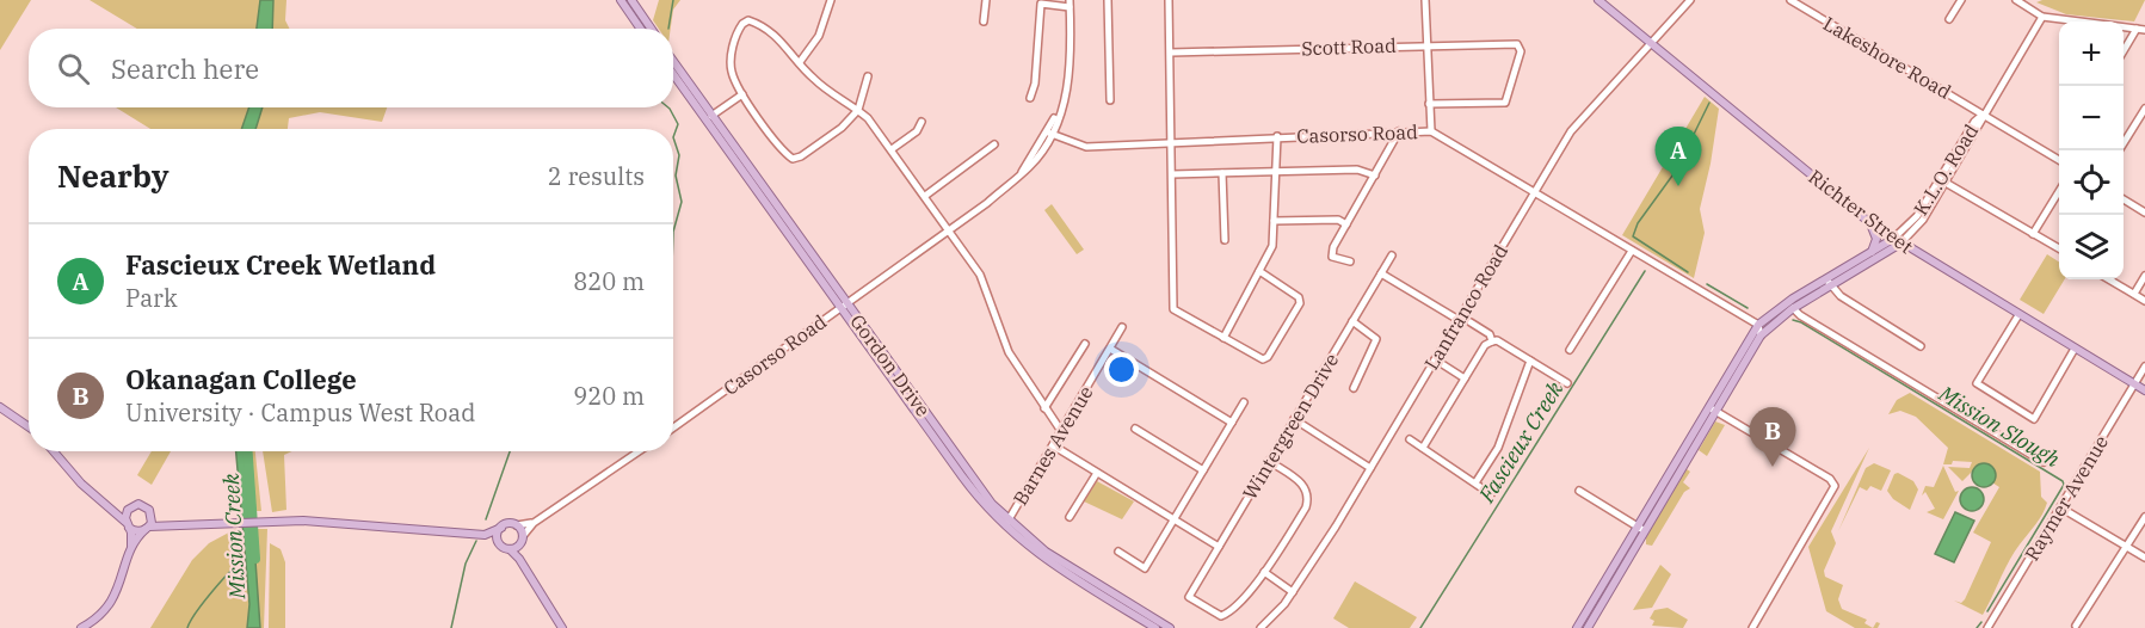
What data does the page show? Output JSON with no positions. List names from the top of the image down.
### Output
{
  "streets": {
    "main road": ["K.L.O. Road", "Richter Street", "Gordon Drive"],
    "street": [
      "Scott Road",
      "Lakeshore Road",
      "Casorso Road",
      "Lanfranco Road",
      "Wintergreen Drive",
      "Barnes Avenue",
      "Raymer Avenue"
    ]
  },
  "crossings": [
    ["Lakeshore Road", "K.L.O. Road"],
    ["Casorso Road", "K.L.O. Road"],
    ["Casorso Road", "Lanfranco Road"],
    ["Casorso Road", "Gordon Drive"],
    ["K.L.O. Road", "Richter Street"],
    ["Richter Street", "Lanfranco Road"],
    ["Richter Street", "Raymer Avenue"],
    ["Gordon Drive", "Barnes Avenue"]
  ],
  "water": ["Mission Slough", "Fascieux Creek", "Mission Creek"],
  "page": {
    "map_buttons": ["+", "−"],
    "search": "Search here",
    "pins": ["A", "B"],
    "heading": ["Nearby", "2 results"],
    "list": [
      {
        "mark": "A",
        "name": "Fascieux Creek Wetland",
        "note": "Park",
        "value": "820 m"
      },
      {
        "mark": "B",
        "name": "Okanagan College",
        "note": "University · Campus West Road",
        "value": "920 m"
      }
    ]
  }
}
